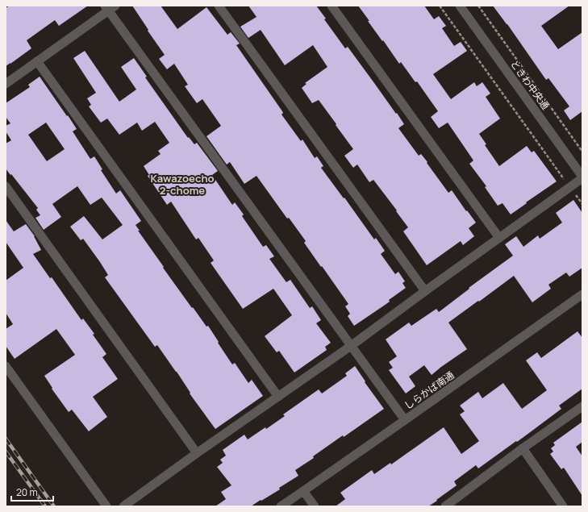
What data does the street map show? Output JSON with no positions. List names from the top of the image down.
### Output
{
  "streets": {
    "street": ["ときわ中央通", "しらかば南通"]
  },
  "districts": ["Kawazoecho 2-chome"],
  "scale_bar": "20 m"
}
